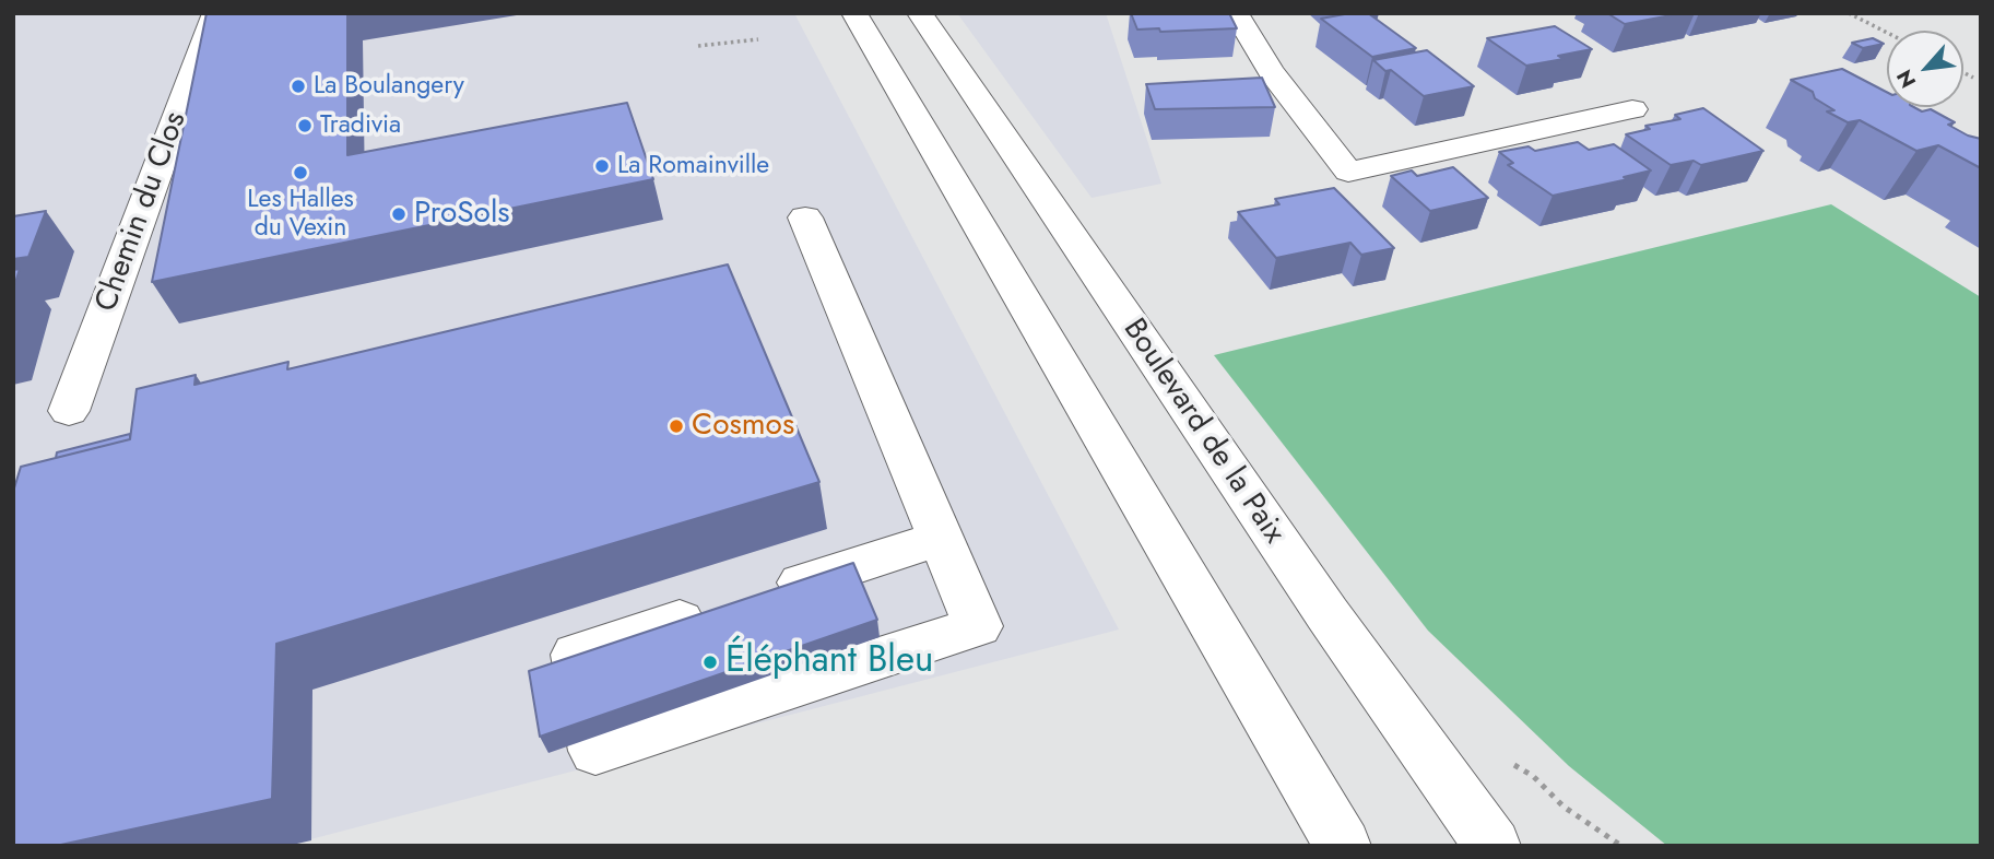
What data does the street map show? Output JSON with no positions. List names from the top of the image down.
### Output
{
  "streets": {
    "main road": ["Chemin du Clos", "Boulevard de la Paix"]
  },
  "places": [
    "La Boulangery",
    "Tradivia",
    "La Romainville",
    "Les Halles du Vexin",
    "ProSols",
    "Cosmos",
    "Éléphant Bleu"
  ],
  "north": "bottom left"
}
